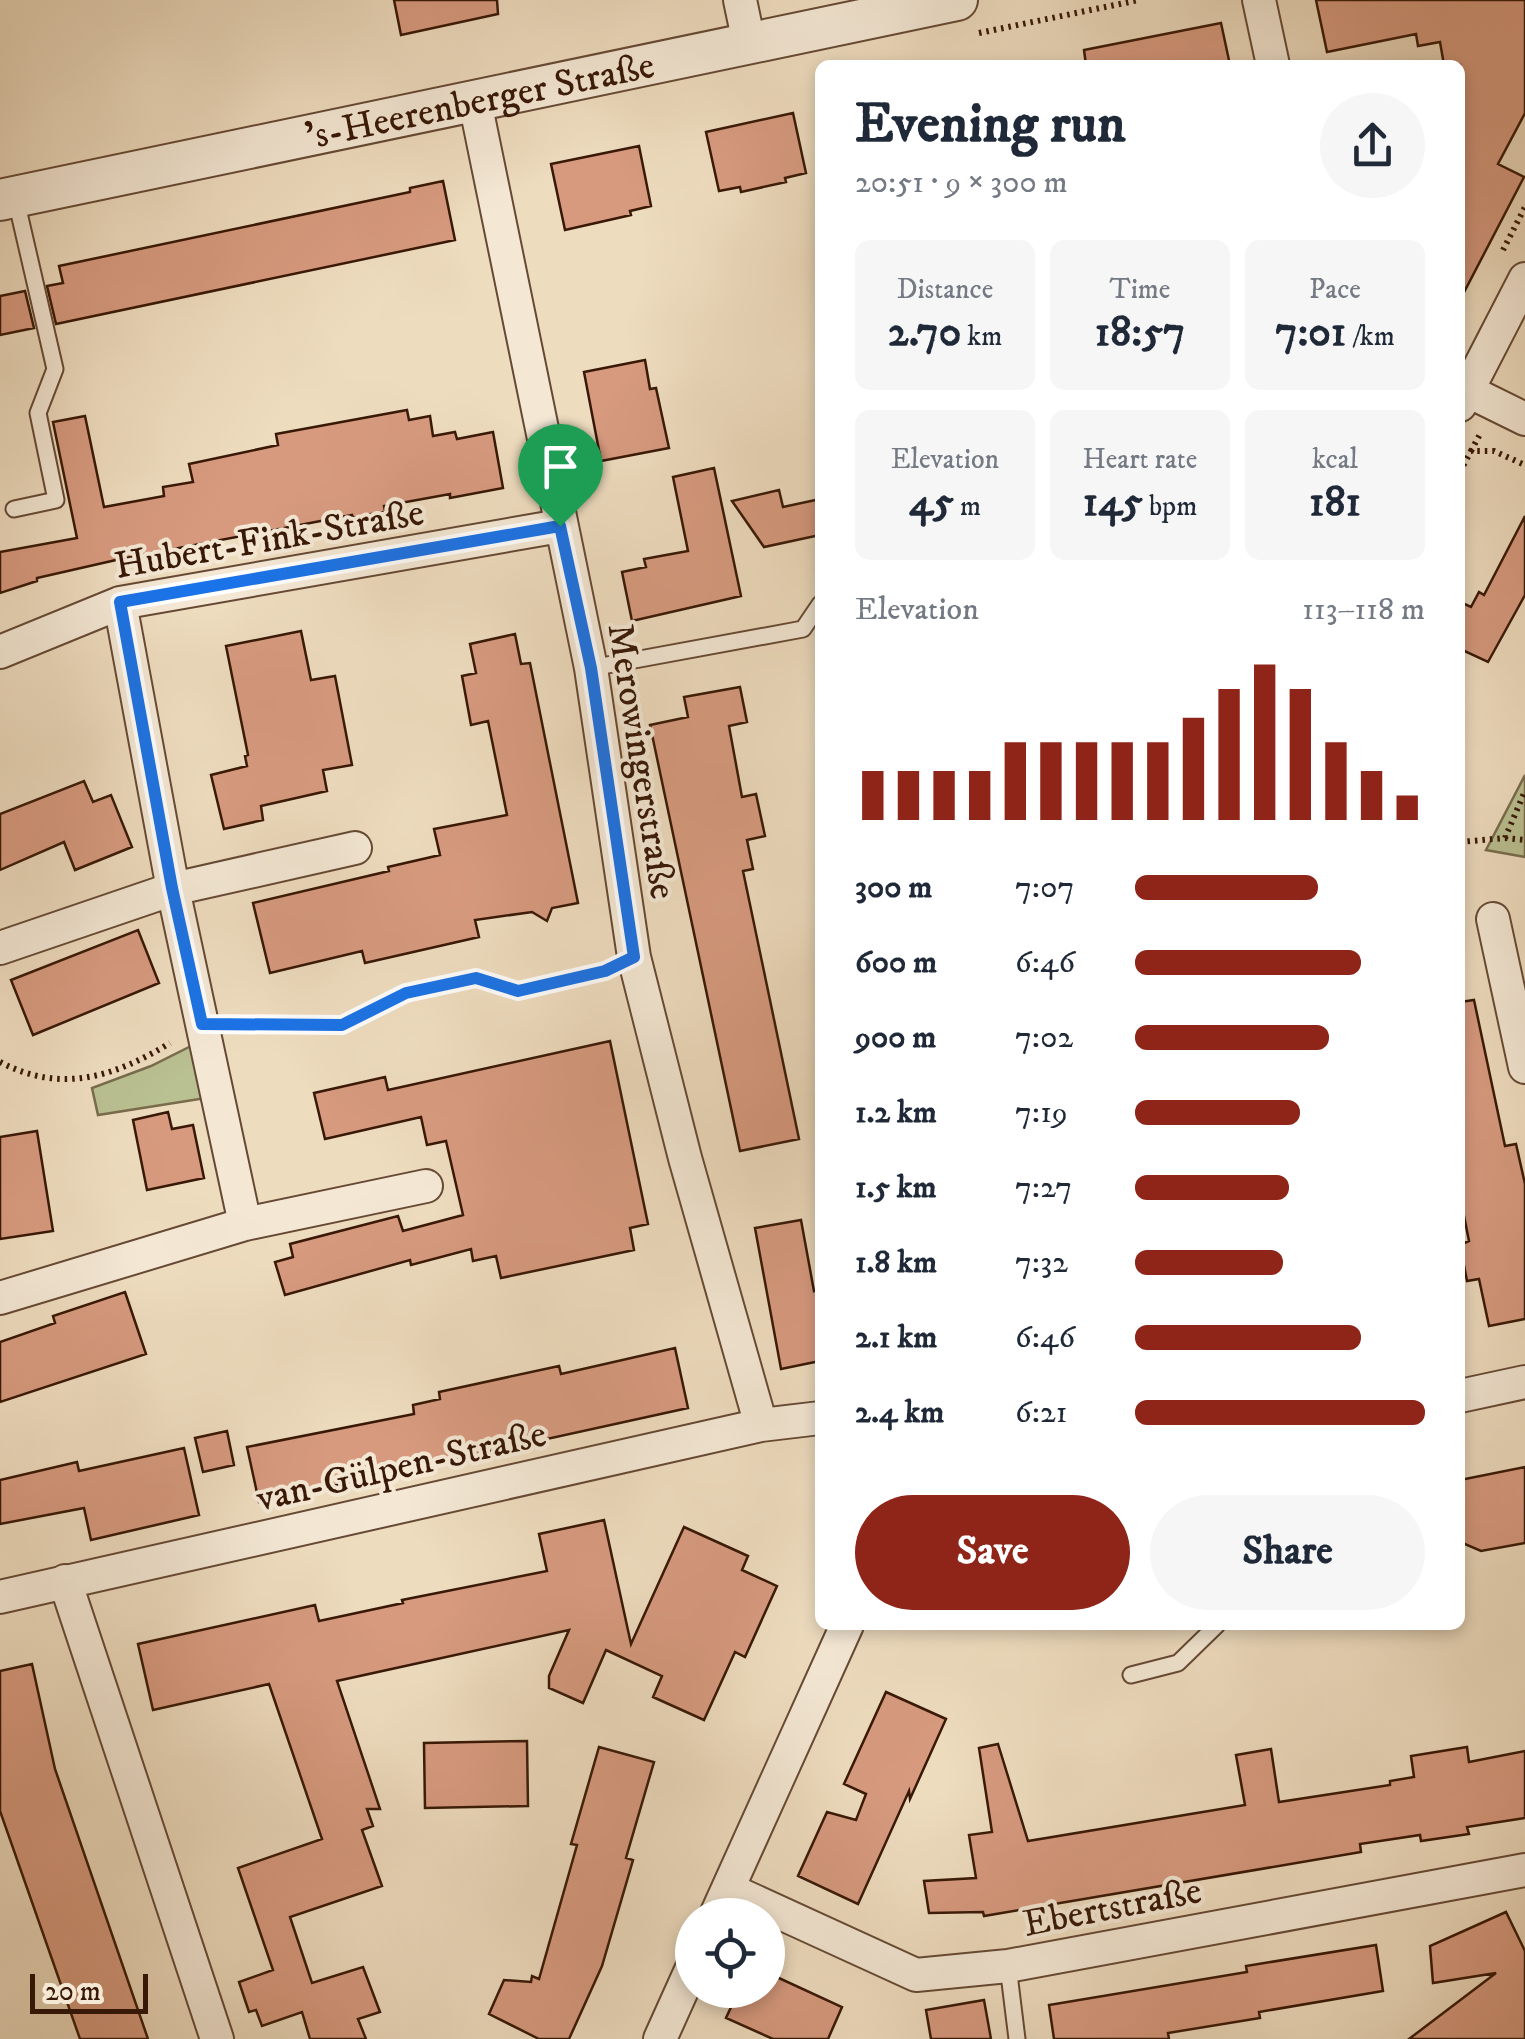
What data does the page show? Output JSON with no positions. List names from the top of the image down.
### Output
{
  "streets": {
    "street": [
      "'s-Heerenberger Straße",
      "Hubert-Fink-Straße",
      "Merowingerstraße",
      "van-Gülpen-Straße",
      "Ebertstraße"
    ]
  },
  "crossings": [
    ["'s-Heerenberger Straße", "Merowingerstraße"],
    ["Hubert-Fink-Straße", "Merowingerstraße"],
    ["Merowingerstraße", "van-Gülpen-Straße"]
  ],
  "scale_bar": "20 m",
  "page": {
    "heading": ["Evening run", "20:51 · 9 × 300 m"],
    "stats": [
      ["Distance", "2.70 km"],
      ["Time", "18:57"],
      ["Pace", "7:01 /km"],
      ["Elevation", "45 m"],
      ["Heart rate", "145 bpm"],
      ["kcal", "181"]
    ],
    "chart": ["Elevation", "113–118 m"],
    "list": [
      {
        "name": "300 m",
        "note": "7:07"
      },
      {
        "name": "600 m",
        "note": "6:46"
      },
      {
        "name": "900 m",
        "note": "7:02"
      },
      {
        "name": "1.2 km",
        "note": "7:19"
      },
      {
        "name": "1.5 km",
        "note": "7:27"
      },
      {
        "name": "1.8 km",
        "note": "7:32"
      },
      {
        "name": "2.1 km",
        "note": "6:46"
      },
      {
        "name": "2.4 km",
        "note": "6:21"
      }
    ],
    "buttons": ["Save", "Share"],
    "scale": "20 m"
  }
}
